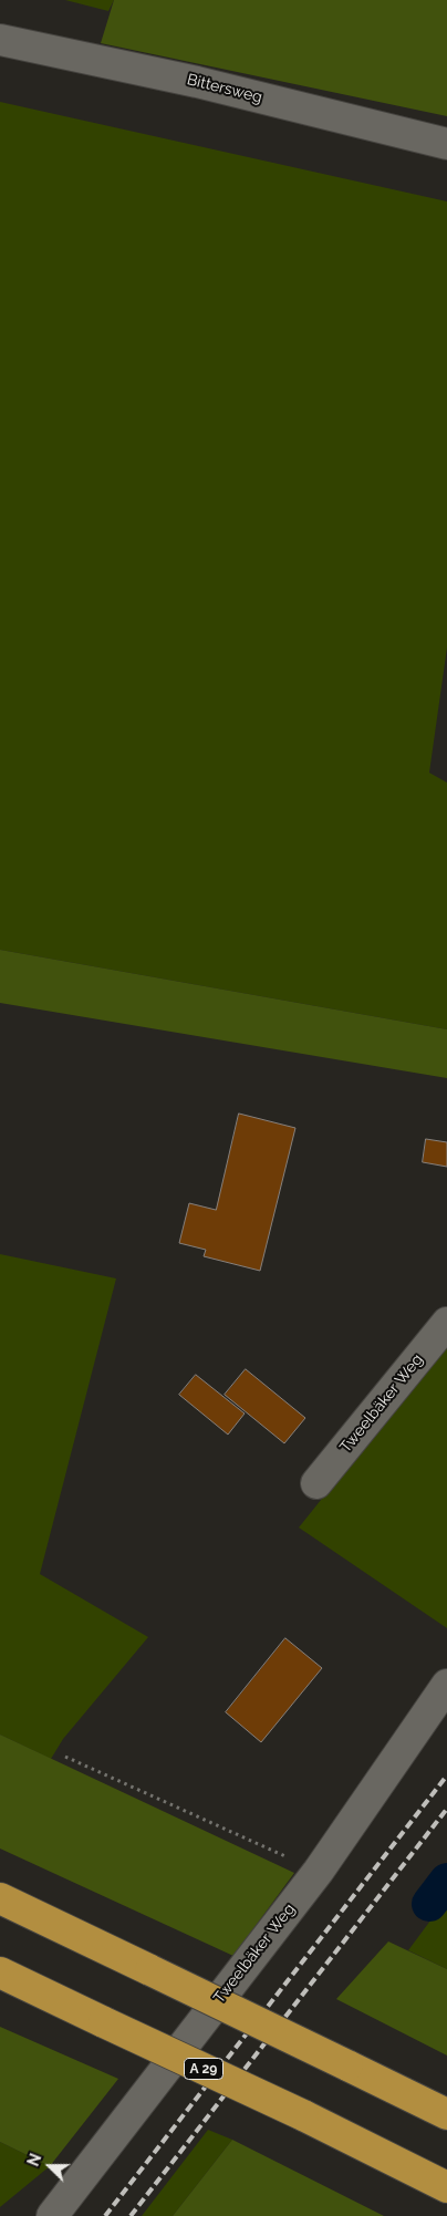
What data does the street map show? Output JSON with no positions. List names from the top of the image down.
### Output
{
  "streets": {
    "highway": ["A 29"],
    "street": ["Bittersweg", "Tweelbäker Weg"]
  },
  "north": "left"
}
